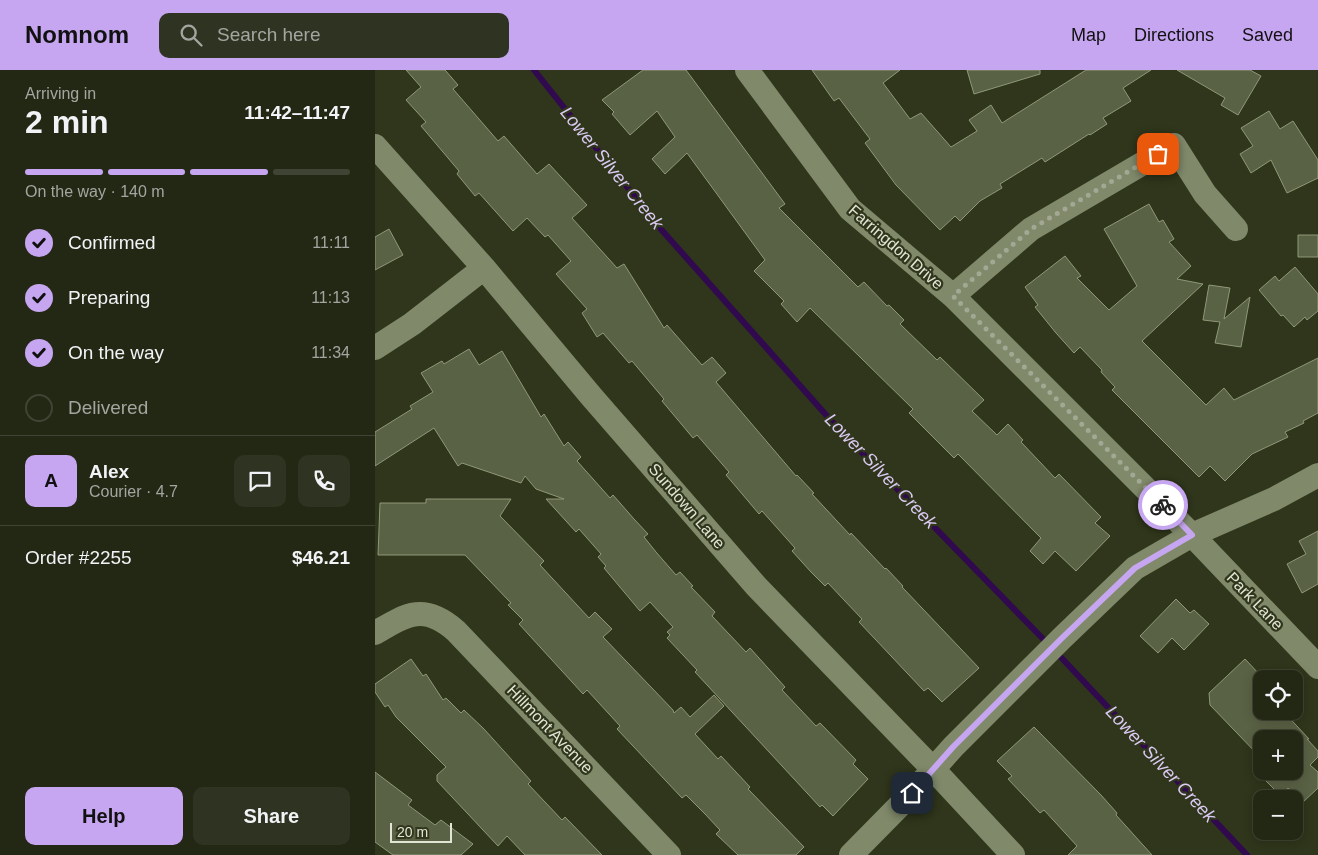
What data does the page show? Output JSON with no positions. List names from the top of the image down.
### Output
{
  "streets": {
    "street": [
      "Farringdon Drive",
      "Sundown Lane",
      "Park Lane",
      "Hillmont Avenue"
    ]
  },
  "crossings": [
    ["Farringdon Drive", "Park Lane"]
  ],
  "water": ["Lower Silver Creek"],
  "scale_bar": "20 m",
  "page": {
    "header": "Nomnom",
    "search": "Search here",
    "nav": ["Map", "Directions", "Saved"],
    "heading": ["2 min", "Arriving in", "11:42–11:47"],
    "panel": [
      "Alex",
      "Courier · 4.7",
      "Order #2255",
      "$46.21"
    ],
    "bar": "On the way · 140 m",
    "list": [
      ["Confirmed", "11:11"],
      ["Preparing", "11:13"],
      ["On the way", "11:34"],
      "Delivered"
    ],
    "round": "A",
    "map_buttons": ["+", "−"],
    "buttons": ["Help", "Share"],
    "scale": "20 m"
  }
}
